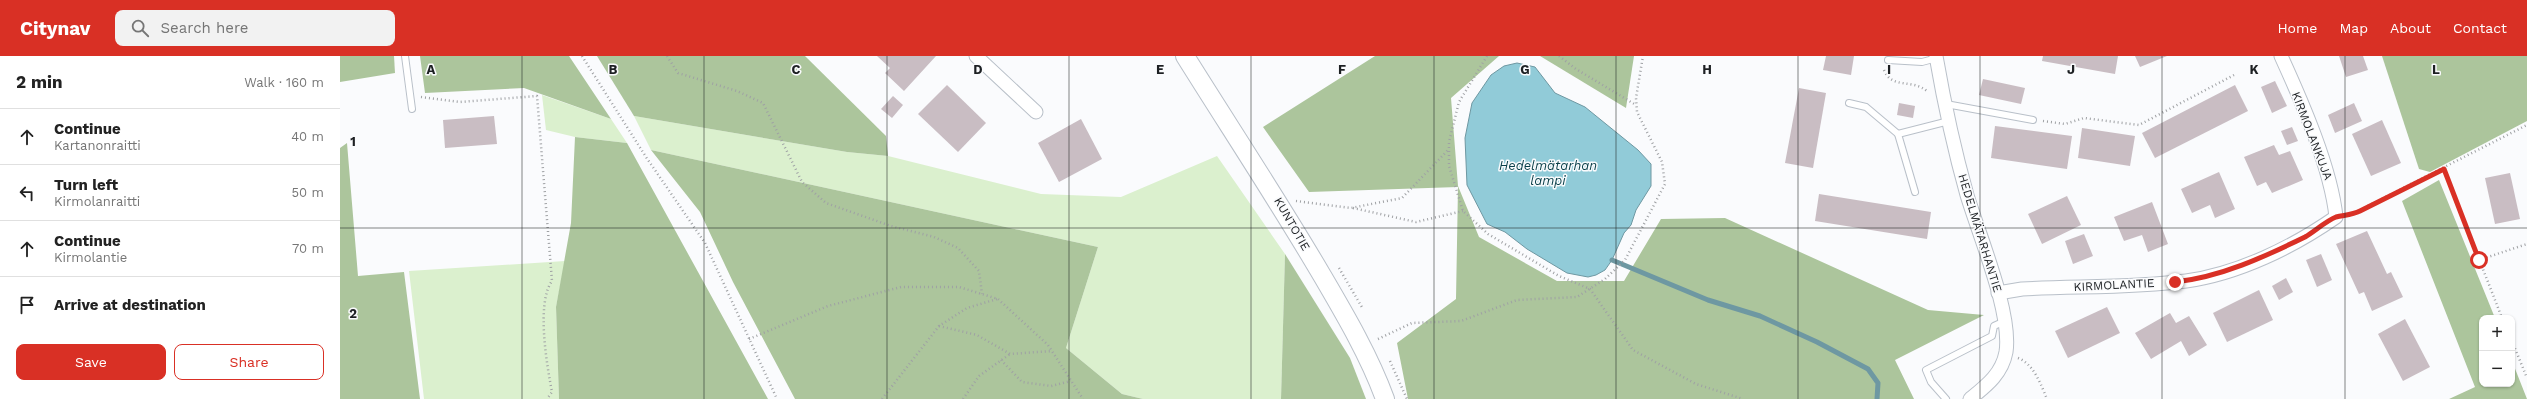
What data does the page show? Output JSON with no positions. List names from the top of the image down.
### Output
{
  "streets": {
    "street": [
      "KIRMOLANKUJA",
      "KUNTOTIE",
      "HEDELMÄTARHANTIE",
      "KIRMOLANTIE"
    ]
  },
  "crossings": [
    ["KIRMOLANKUJA", "KIRMOLANTIE"],
    ["HEDELMÄTARHANTIE", "KIRMOLANTIE"]
  ],
  "water": ["Hedelmätarhan lampi"],
  "page": {
    "header": "Citynav",
    "search": "Search here",
    "nav": [
      "Home",
      "Map",
      "About",
      "Contact"
    ],
    "heading": ["2 min", "Walk · 160 m"],
    "list": [
      ["Continue", "Kartanonraitti", "40 m"],
      ["Turn left", "Kirmolanraitti", "50 m"],
      ["Continue", "Kirmolantie", "70 m"],
      "Arrive at destination"
    ],
    "map_buttons": ["+", "−"],
    "buttons": ["Save", "Share"]
  },
  "grid": {
    "columns": [
      "A",
      "B",
      "C",
      "D",
      "E",
      "F",
      "G",
      "H",
      "I",
      "J",
      "K",
      "L"
    ],
    "rows": ["1", "2"]
  }
}
